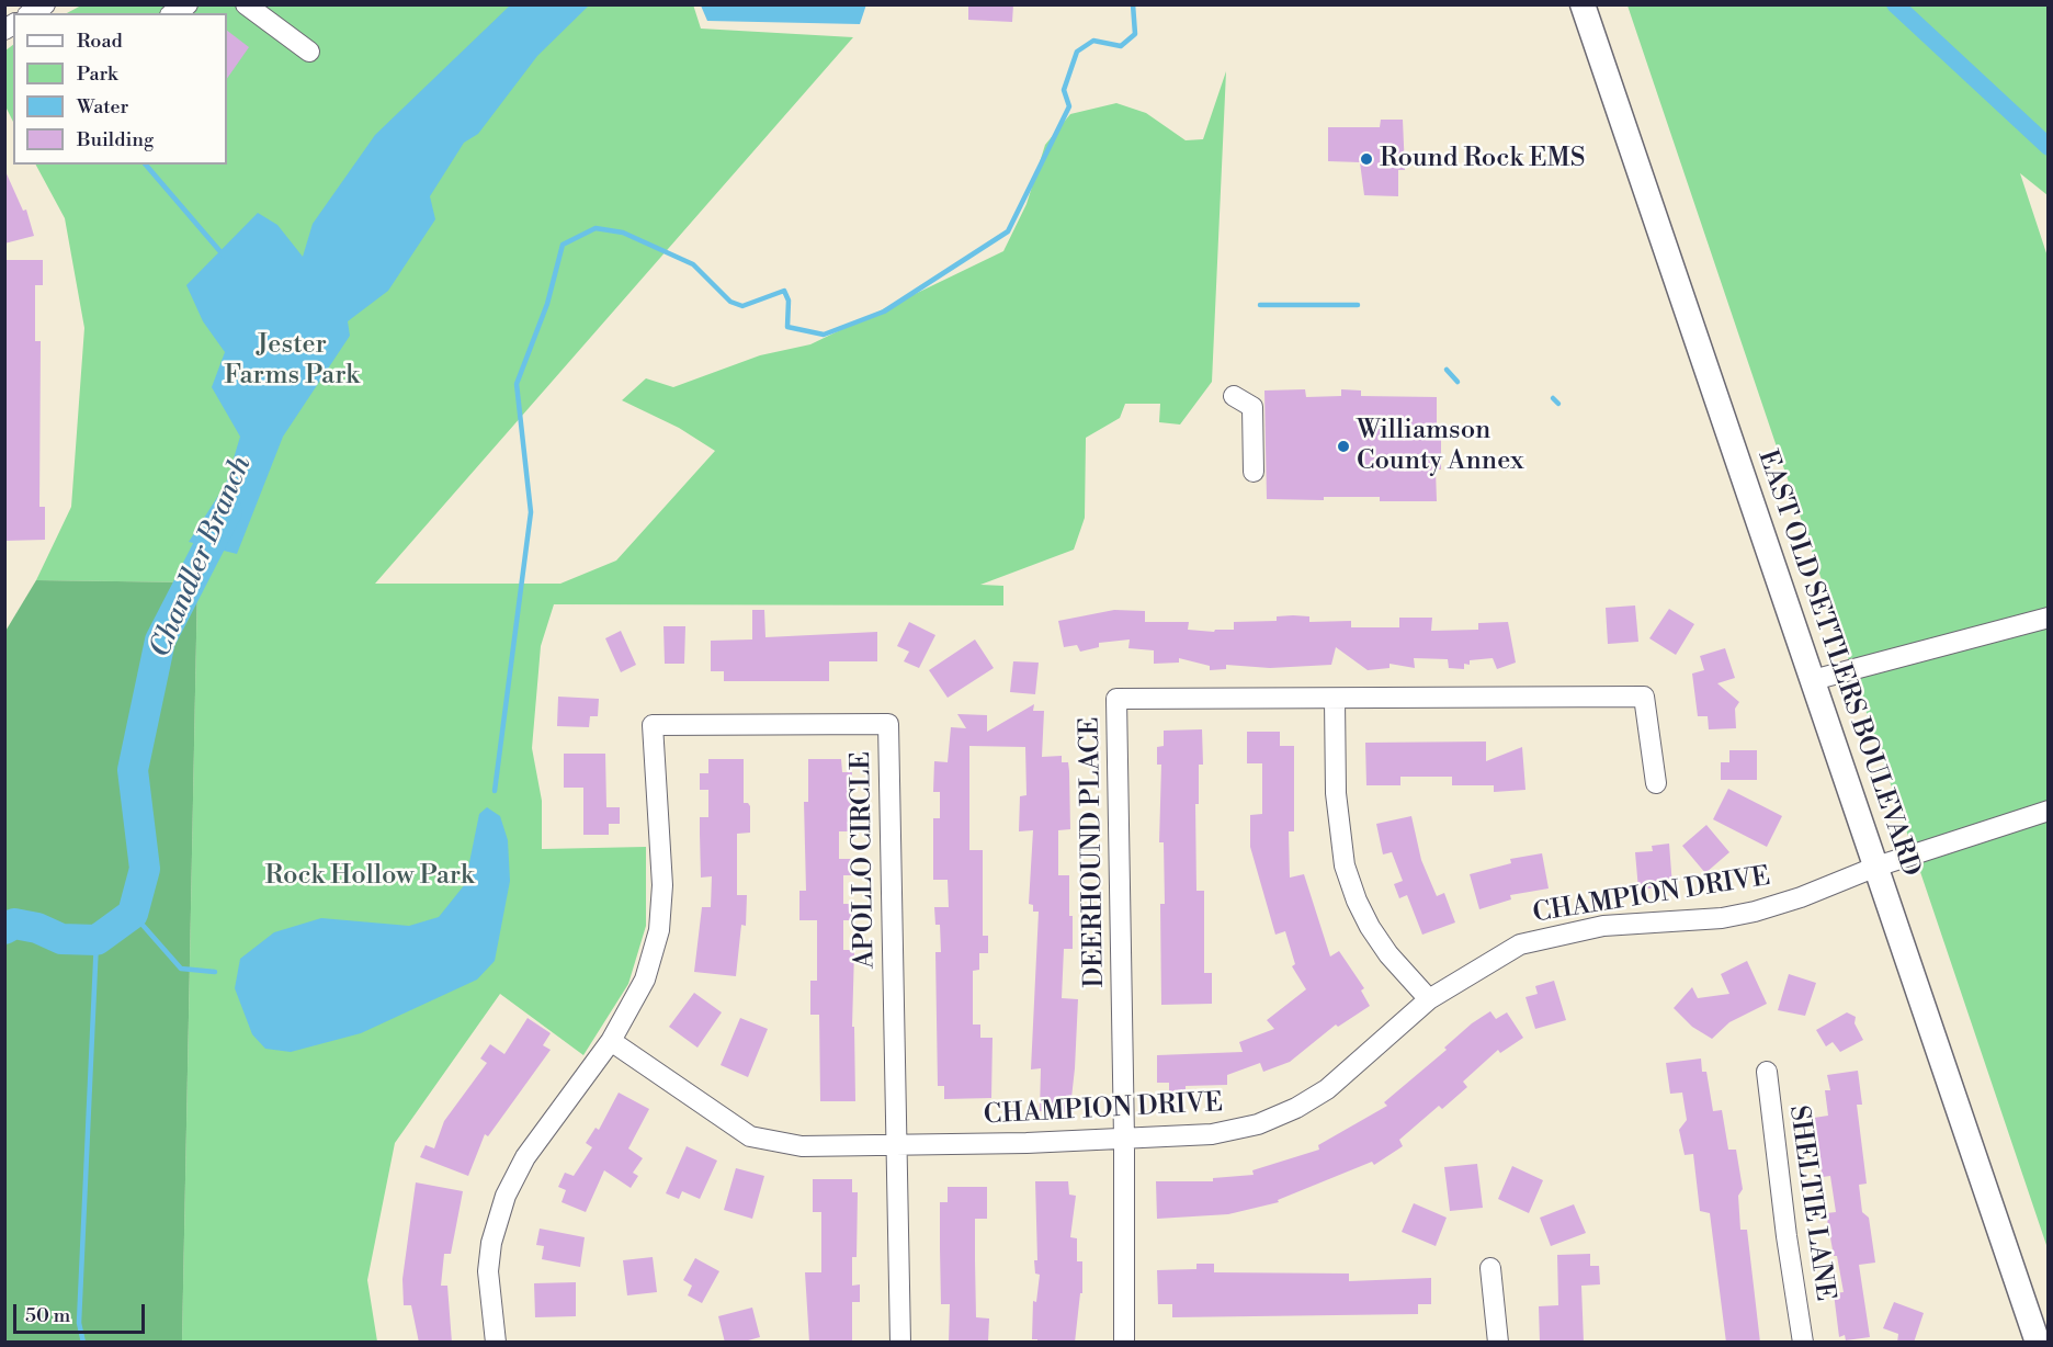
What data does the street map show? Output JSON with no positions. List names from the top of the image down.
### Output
{
  "streets": {
    "main road": ["EAST OLD SETTLERS BOULEVARD"],
    "street": [
      "DEERHOUND PLACE",
      "APOLLO CIRCLE",
      "CHAMPION DRIVE",
      "SHELTIE LANE"
    ]
  },
  "crossings": [
    ["EAST OLD SETTLERS BOULEVARD", "CHAMPION DRIVE"],
    ["DEERHOUND PLACE", "CHAMPION DRIVE"],
    ["APOLLO CIRCLE", "CHAMPION DRIVE"]
  ],
  "water": ["Chandler Branch"],
  "parks": ["Jester Farms Park", "Rock Hollow Park"],
  "places": ["Round Rock EMS", "Williamson County Annex"],
  "legend": [
    "Road",
    "Park",
    "Water",
    "Building"
  ],
  "scale_bar": "50 m"
}
